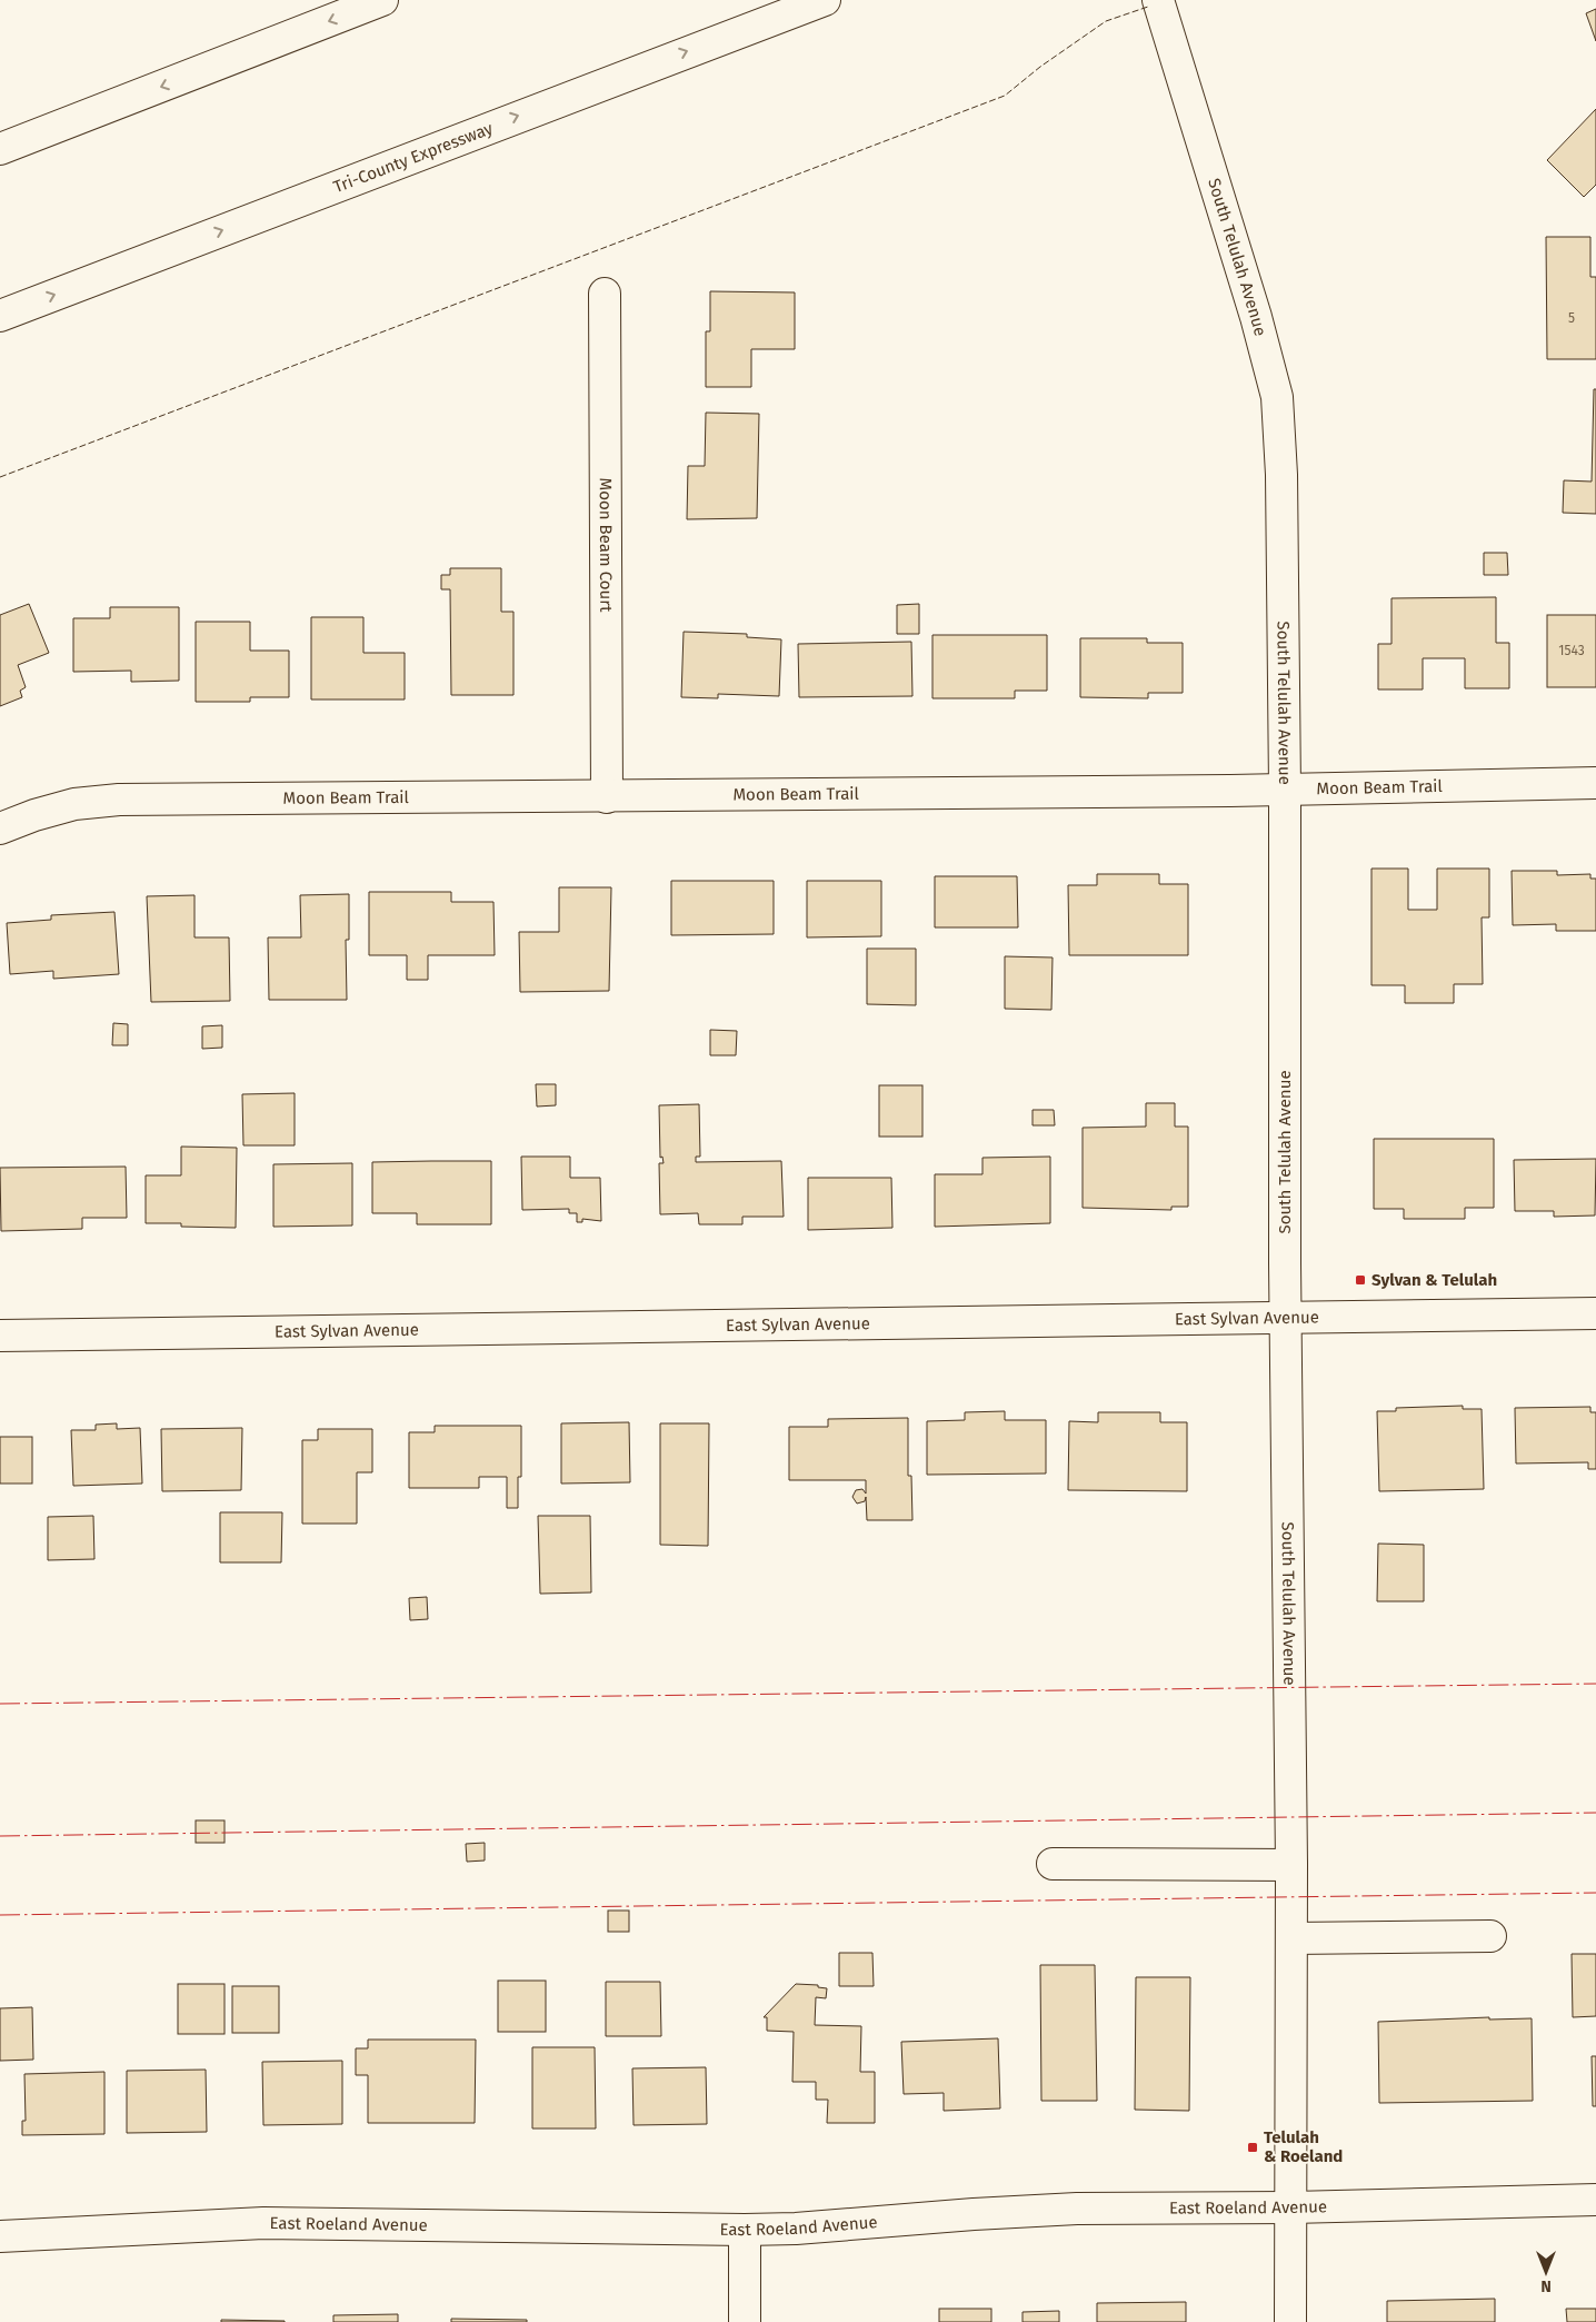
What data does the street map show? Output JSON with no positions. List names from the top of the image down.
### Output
{
  "streets": {
    "main road": [
      "Tri-County Expressway",
      "South Telulah Avenue",
      "Moon Beam Court",
      "Moon Beam Trail",
      "East Sylvan Avenue",
      "East Roeland Avenue"
    ]
  },
  "crossings": [
    ["South Telulah Avenue", "Moon Beam Trail"],
    ["South Telulah Avenue", "East Sylvan Avenue"],
    ["South Telulah Avenue", "East Roeland Avenue"],
    ["Moon Beam Court", "Moon Beam Trail"]
  ],
  "places": {
    "transit": ["Sylvan & Telulah", "Telulah & Roeland"]
  },
  "house_numbers": ["5", "1543"],
  "north": "bottom"
}
